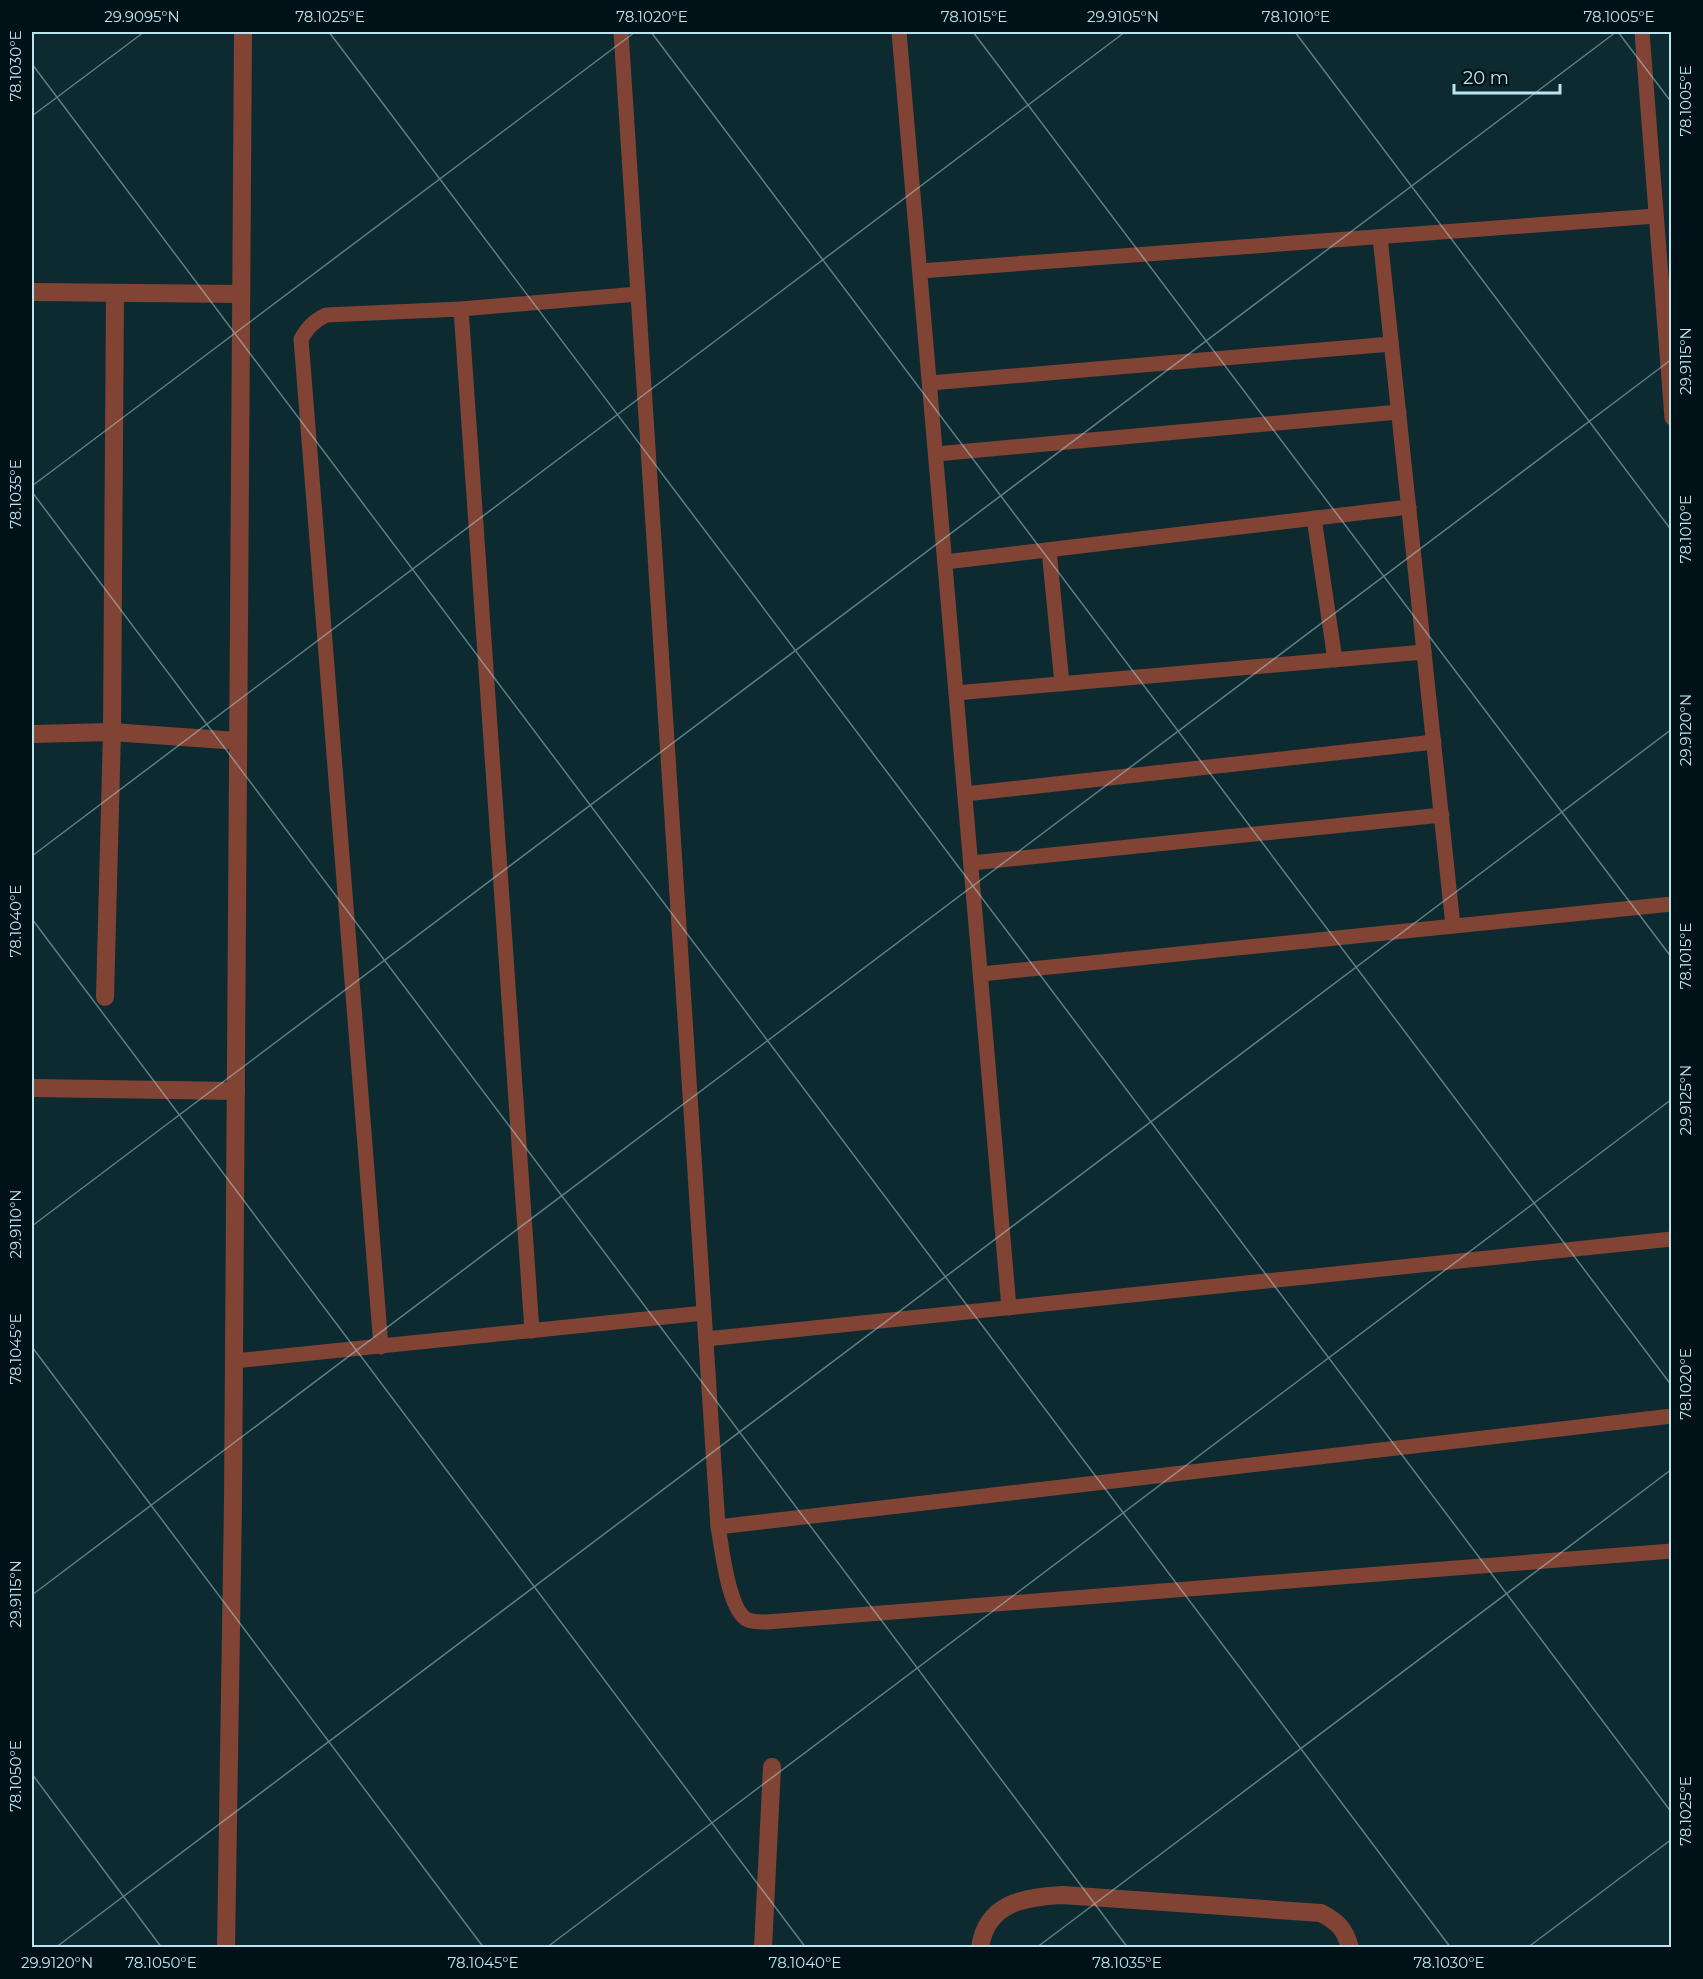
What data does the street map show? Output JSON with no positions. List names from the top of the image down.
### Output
{
  "scale_bar": "20 m",
  "coordinates": [
    "29.9095°N",
    "78.1025°E",
    "78.1020°E",
    "78.1015°E",
    "29.9105°N",
    "78.1010°E",
    "78.1005°E",
    "78.1030°E",
    "29.9115°N",
    "78.1035°E",
    "29.9120°N",
    "78.1040°E",
    "29.9125°N",
    "29.9110°N",
    "78.1045°E",
    "78.1050°E"
  ]
}
